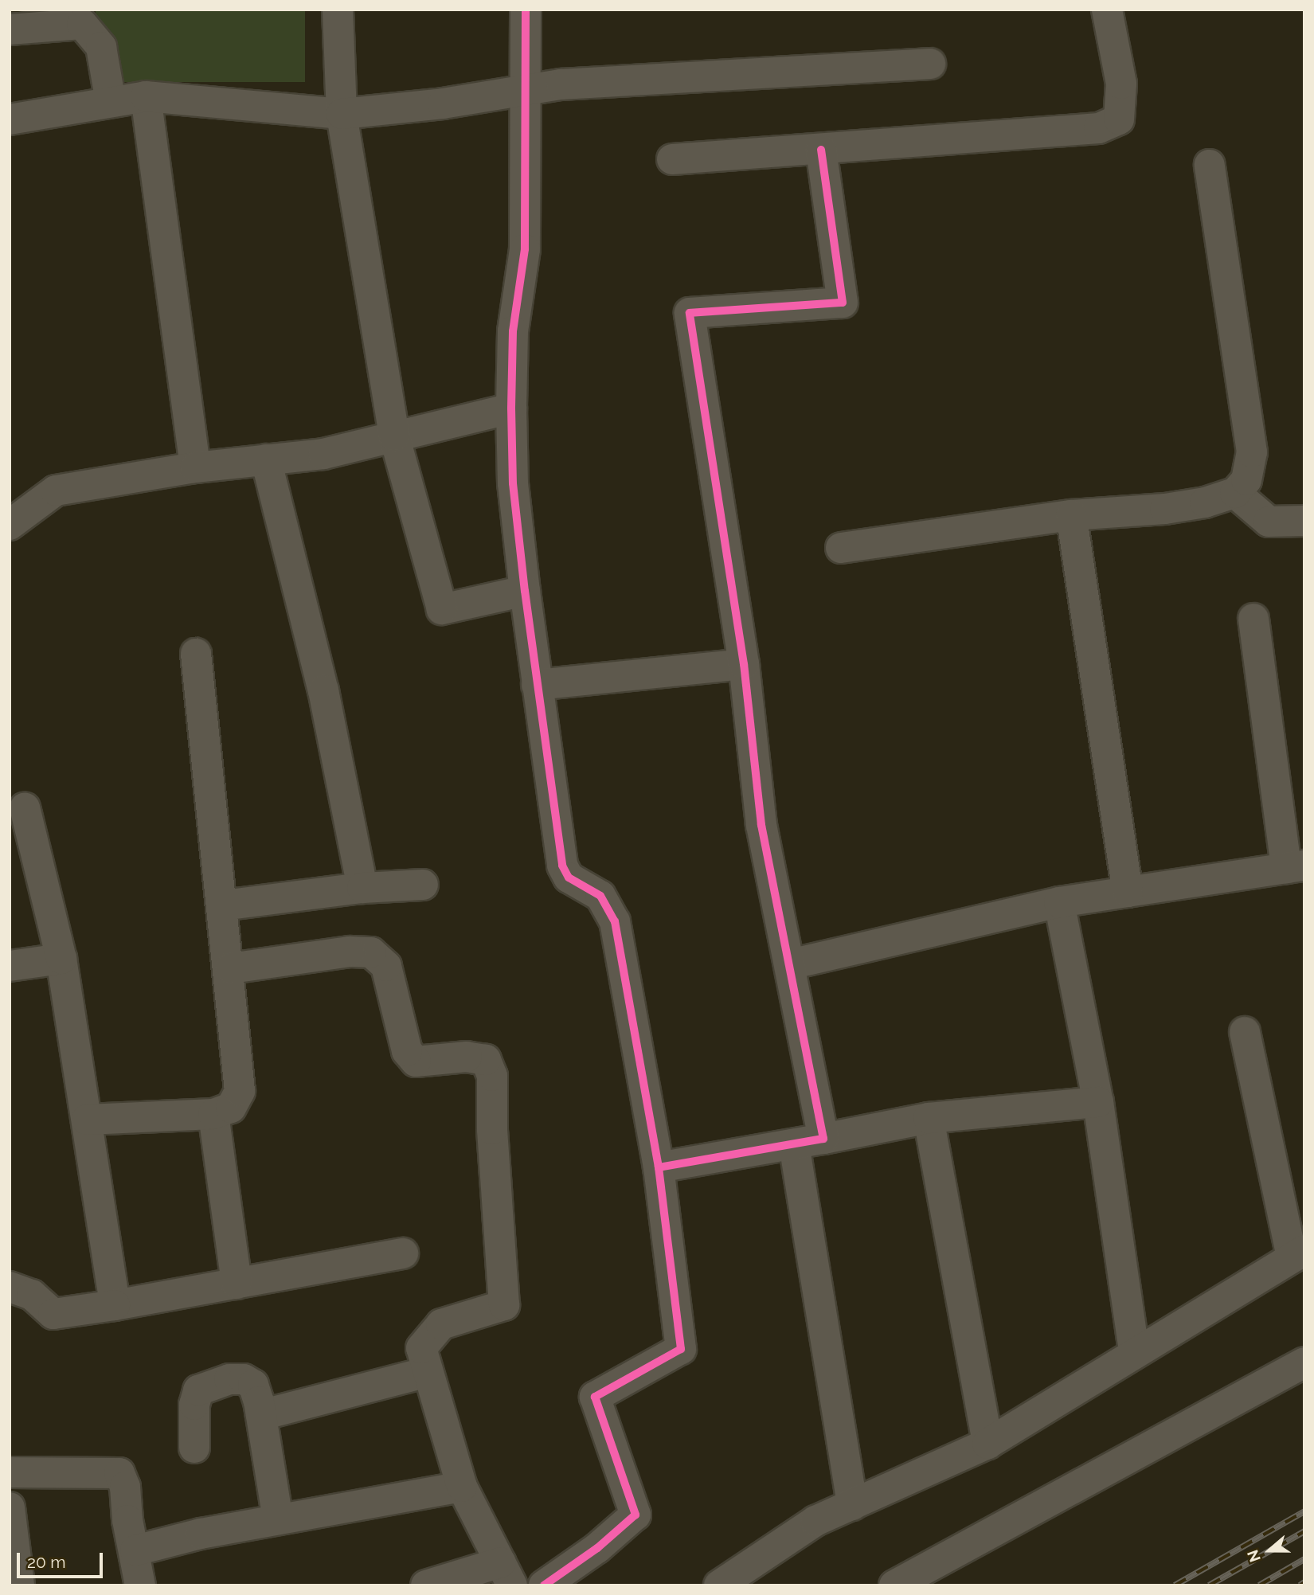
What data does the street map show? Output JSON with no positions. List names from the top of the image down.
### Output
{
  "scale_bar": "20 m",
  "north": "left"
}
